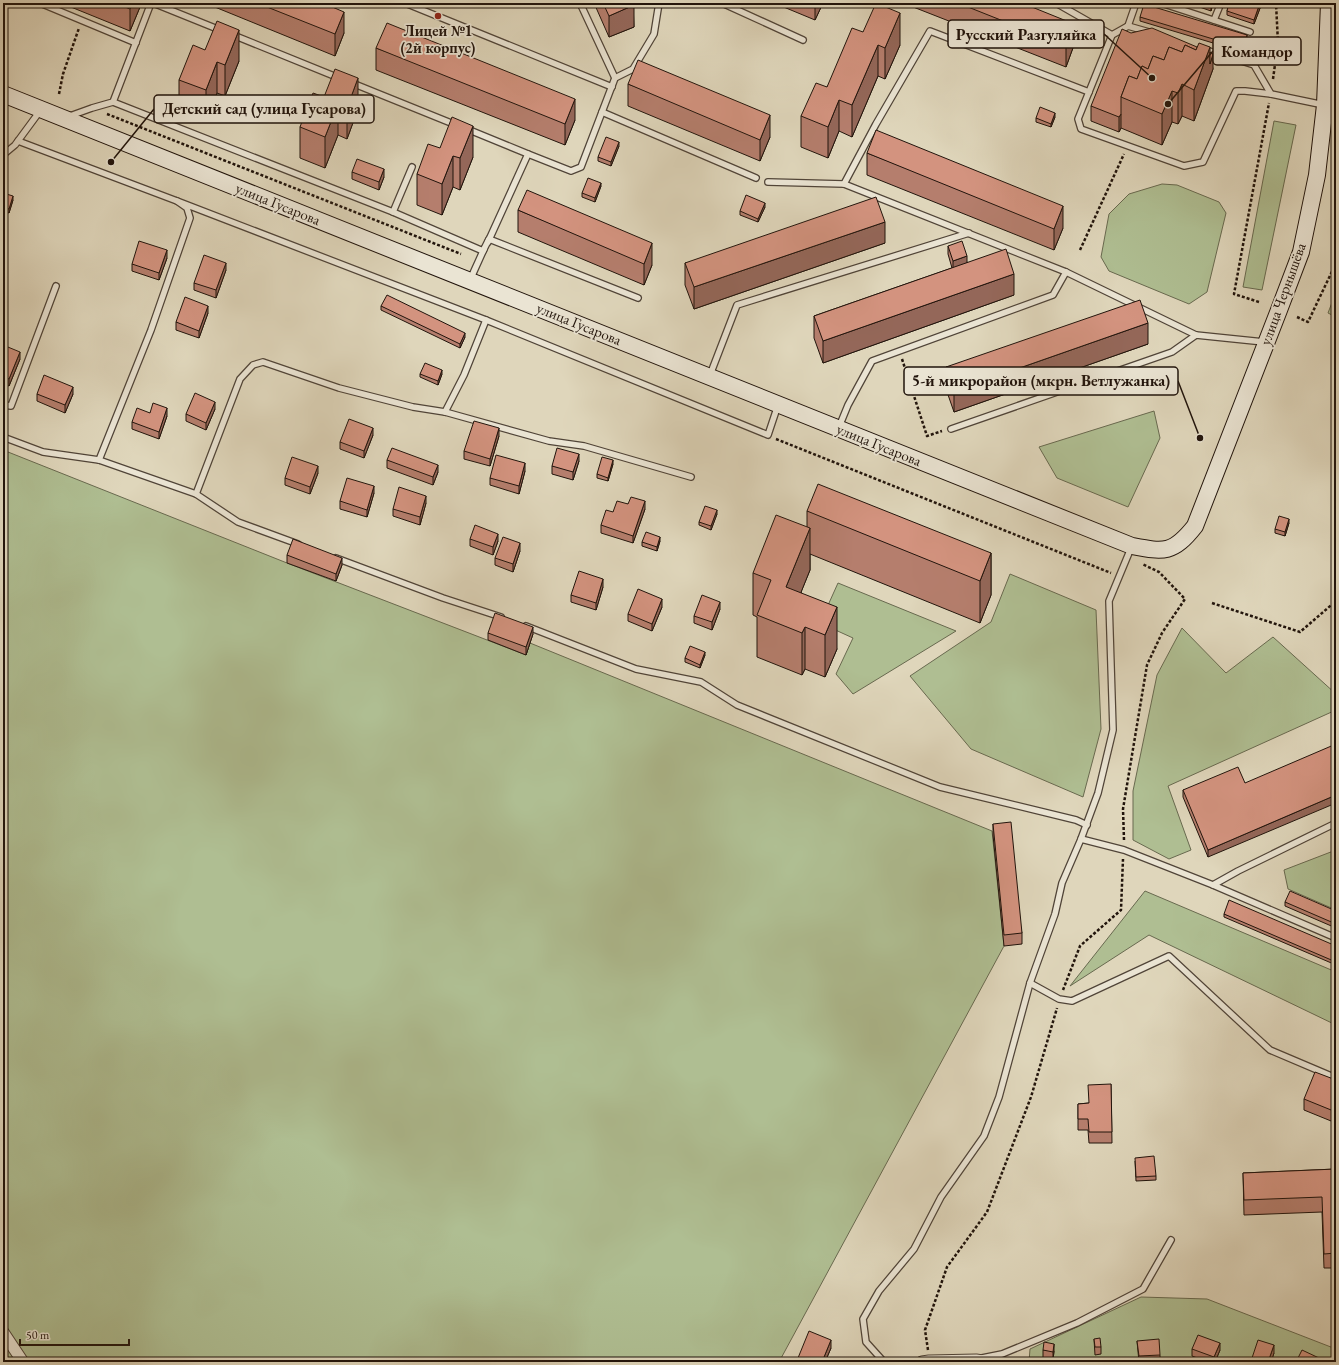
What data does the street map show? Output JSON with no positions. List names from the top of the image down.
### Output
{
  "streets": {
    "street": ["улица Гусарова", "улица Чернышёва"]
  },
  "crossings": [
    ["улица Гусарова", "улица Чернышёва"]
  ],
  "places": [
    "Лицей №1 (2й корпус)",
    "Русский Разгуляйка",
    "Командор",
    "Детский сад (улица Гусарова)",
    "5-й микрорайон (мкрн. Ветлужанка)"
  ],
  "scale_bar": "50 m"
}
